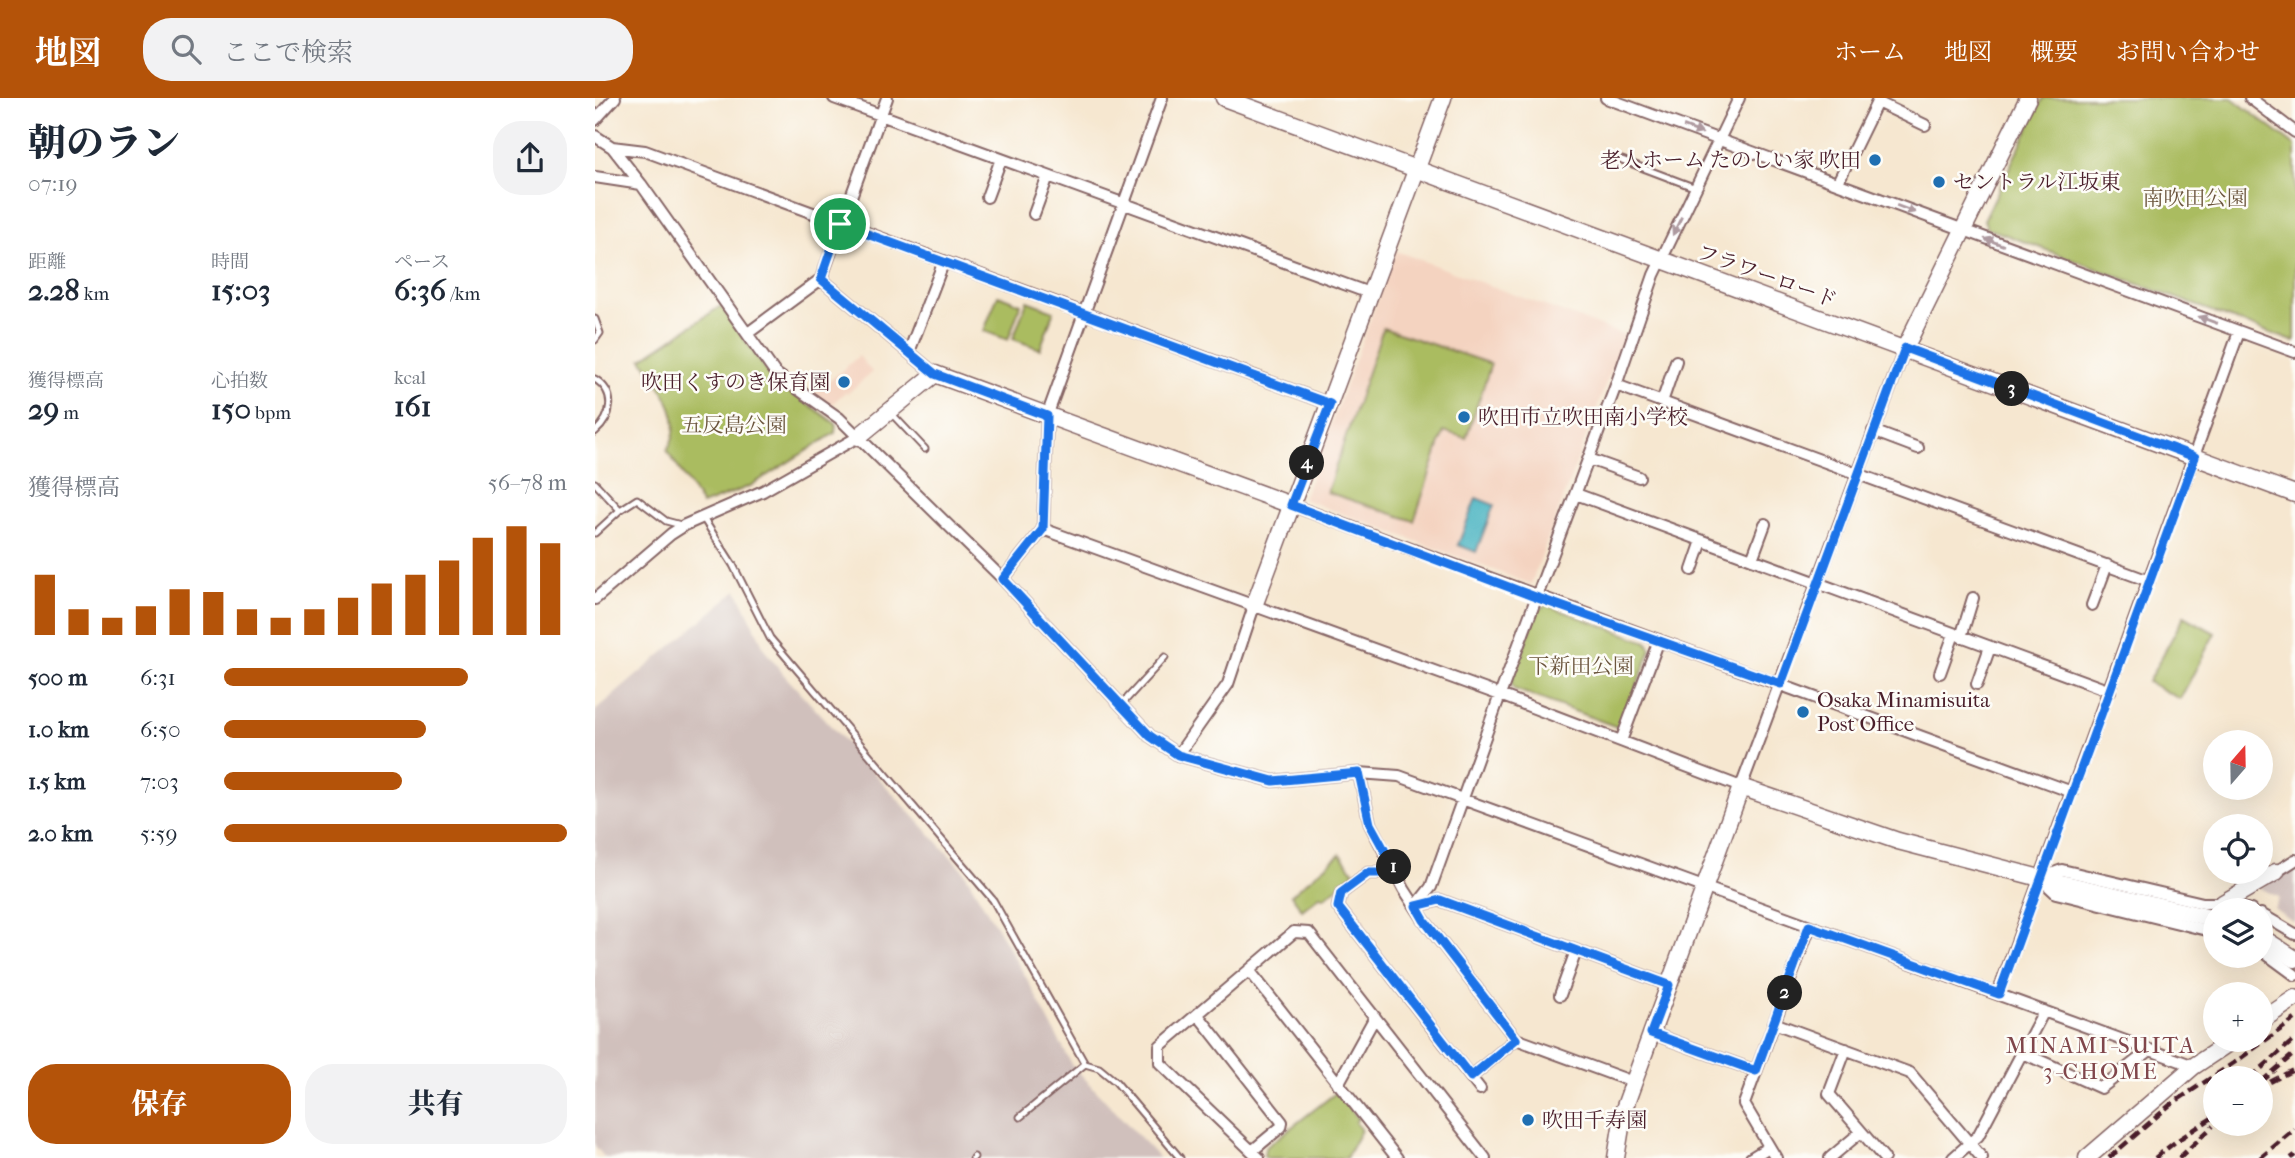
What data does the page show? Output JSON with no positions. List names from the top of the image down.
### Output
{
  "streets": {
    "street": ["フラワーロード"]
  },
  "districts": ["MINAMI-SUITA 3-CHOME"],
  "parks": ["南吹田公園", "五反島公園", "下新田公園"],
  "places": [
    "老人ホーム たのしい家 吹田",
    "セントラル江坂東",
    "吹田くすのき保育園",
    "吹田市立吹田南小学校",
    "Osaka Minamisuita Post Office",
    "吹田千寿園"
  ],
  "north": "top",
  "page": {
    "header": "地図",
    "search": "ここで検索",
    "nav": [
      "ホーム",
      "地図",
      "概要",
      "お問い合わせ"
    ],
    "heading": ["朝のラン", "07:19"],
    "stats": [
      ["距離", "2.28 km"],
      ["時間", "15:03"],
      ["ペース", "6:36 /km"],
      ["獲得標高", "29 m"],
      ["心拍数", "150 bpm"],
      ["kcal", "161"]
    ],
    "pins": [
      "3",
      "4",
      "1",
      "2"
    ],
    "chart": ["獲得標高", "56–78 m"],
    "list": [
      {
        "name": "500 m",
        "note": "6:31"
      },
      {
        "name": "1.0 km",
        "note": "6:50"
      },
      {
        "name": "1.5 km",
        "note": "7:03"
      },
      {
        "name": "2.0 km",
        "note": "5:59"
      }
    ],
    "map_buttons": ["+", "−"],
    "buttons": ["保存", "共有"]
  }
}
